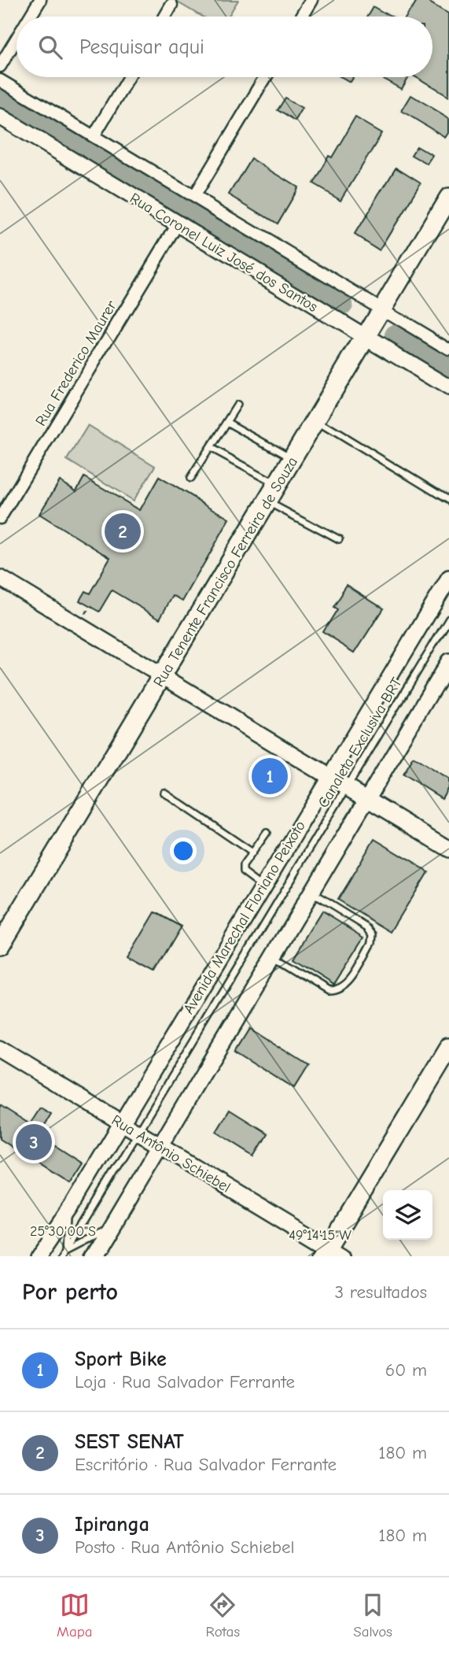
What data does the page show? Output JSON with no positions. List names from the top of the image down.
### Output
{
  "streets": {
    "main road": ["Rua Tenente Francisco Ferreira de Souza"],
    "street": [
      "Rua Coronel Luiz José dos Santos",
      "Rua Frederico Maurer",
      "Avenida Marechal Floriano Peixoto",
      "Rua Antônio Schiebel"
    ],
    "lane": ["Canaleta Exclusiva BRT"]
  },
  "crossings": [
    ["Rua Coronel Luiz José dos Santos", "Rua Frederico Maurer"],
    ["Rua Coronel Luiz José dos Santos", "Rua Tenente Francisco Ferreira de Souza"],
    ["Canaleta Exclusiva BRT", "Avenida Marechal Floriano Peixoto"],
    ["Canaleta Exclusiva BRT", "Rua Antônio Schiebel"],
    ["Avenida Marechal Floriano Peixoto", "Rua Antônio Schiebel"]
  ],
  "page": {
    "search": "Pesquisar aqui",
    "pins": ["2", "1", "3"],
    "heading": ["Por perto", "3 resultados"],
    "list": [
      {
        "mark": "1",
        "name": "Sport Bike",
        "note": "Loja · Rua Salvador Ferrante",
        "value": "60 m"
      },
      {
        "mark": "2",
        "name": "SEST SENAT",
        "note": "Escritório · Rua Salvador Ferrante",
        "value": "180 m"
      },
      {
        "mark": "3",
        "name": "Ipiranga",
        "note": "Posto · Rua Antônio Schiebel",
        "value": "180 m"
      }
    ],
    "nav": ["Mapa", "Rotas", "Salvos"]
  },
  "coordinates": ["25°30'00\"S", "49°14'15\"W"]
}
